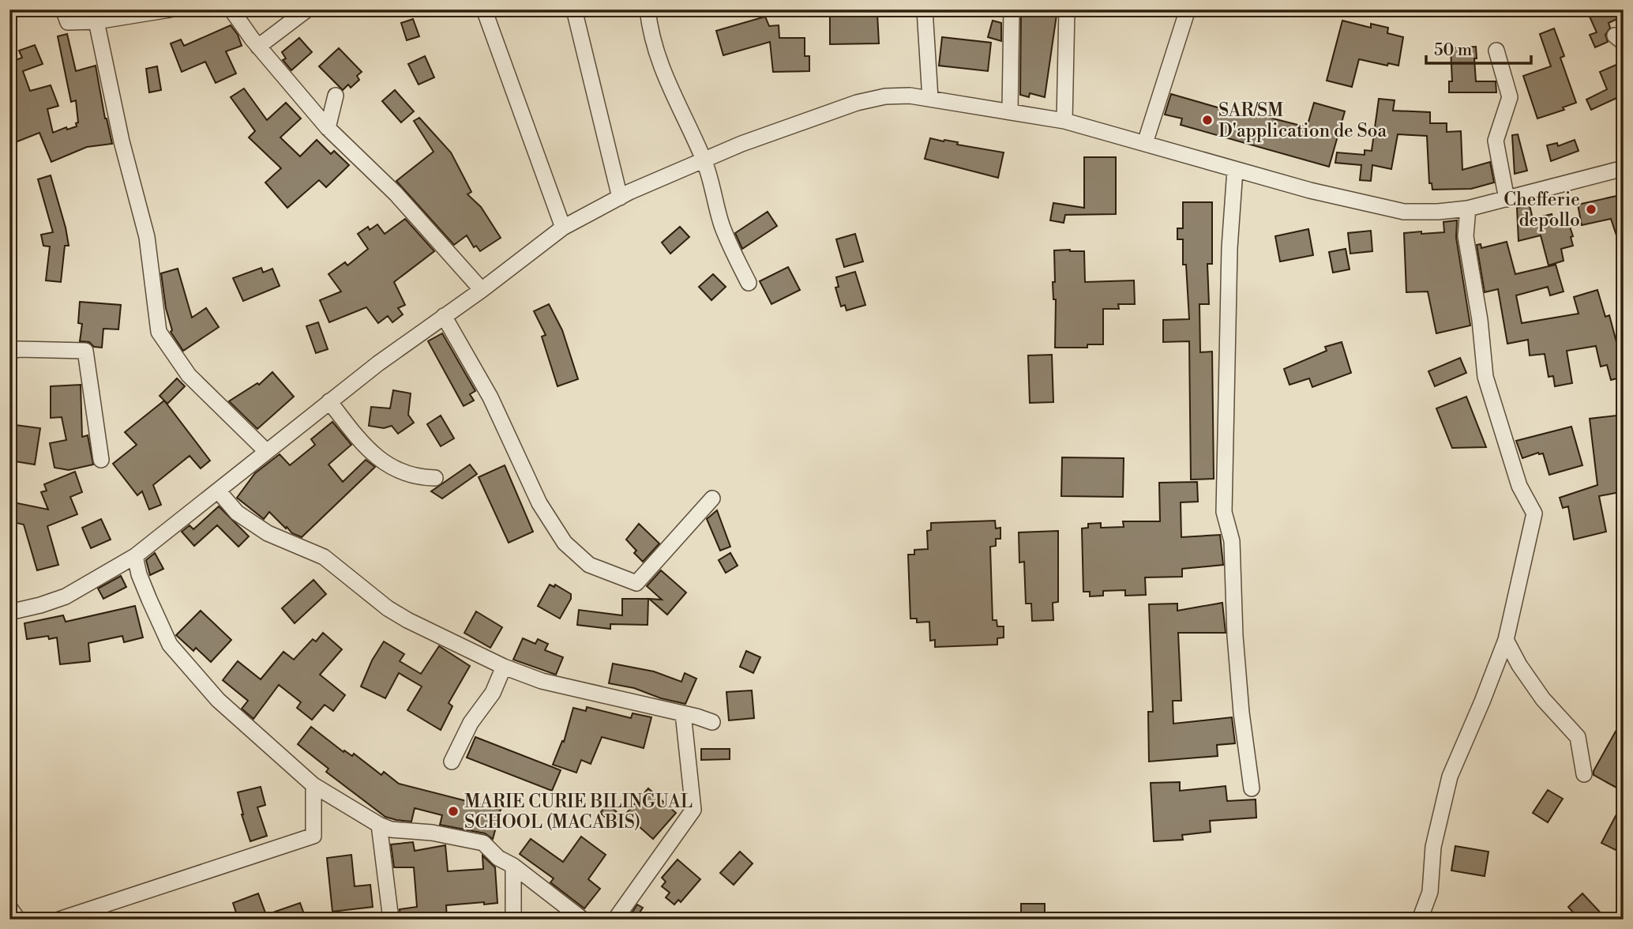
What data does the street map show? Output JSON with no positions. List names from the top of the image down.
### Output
{
  "places": ["SAR/SM D'application de Soa", "Chefferie depollo", "MARIE CURIE BILINGUAL SCHOOL (MACABIS)"],
  "scale_bar": "50 m"
}
